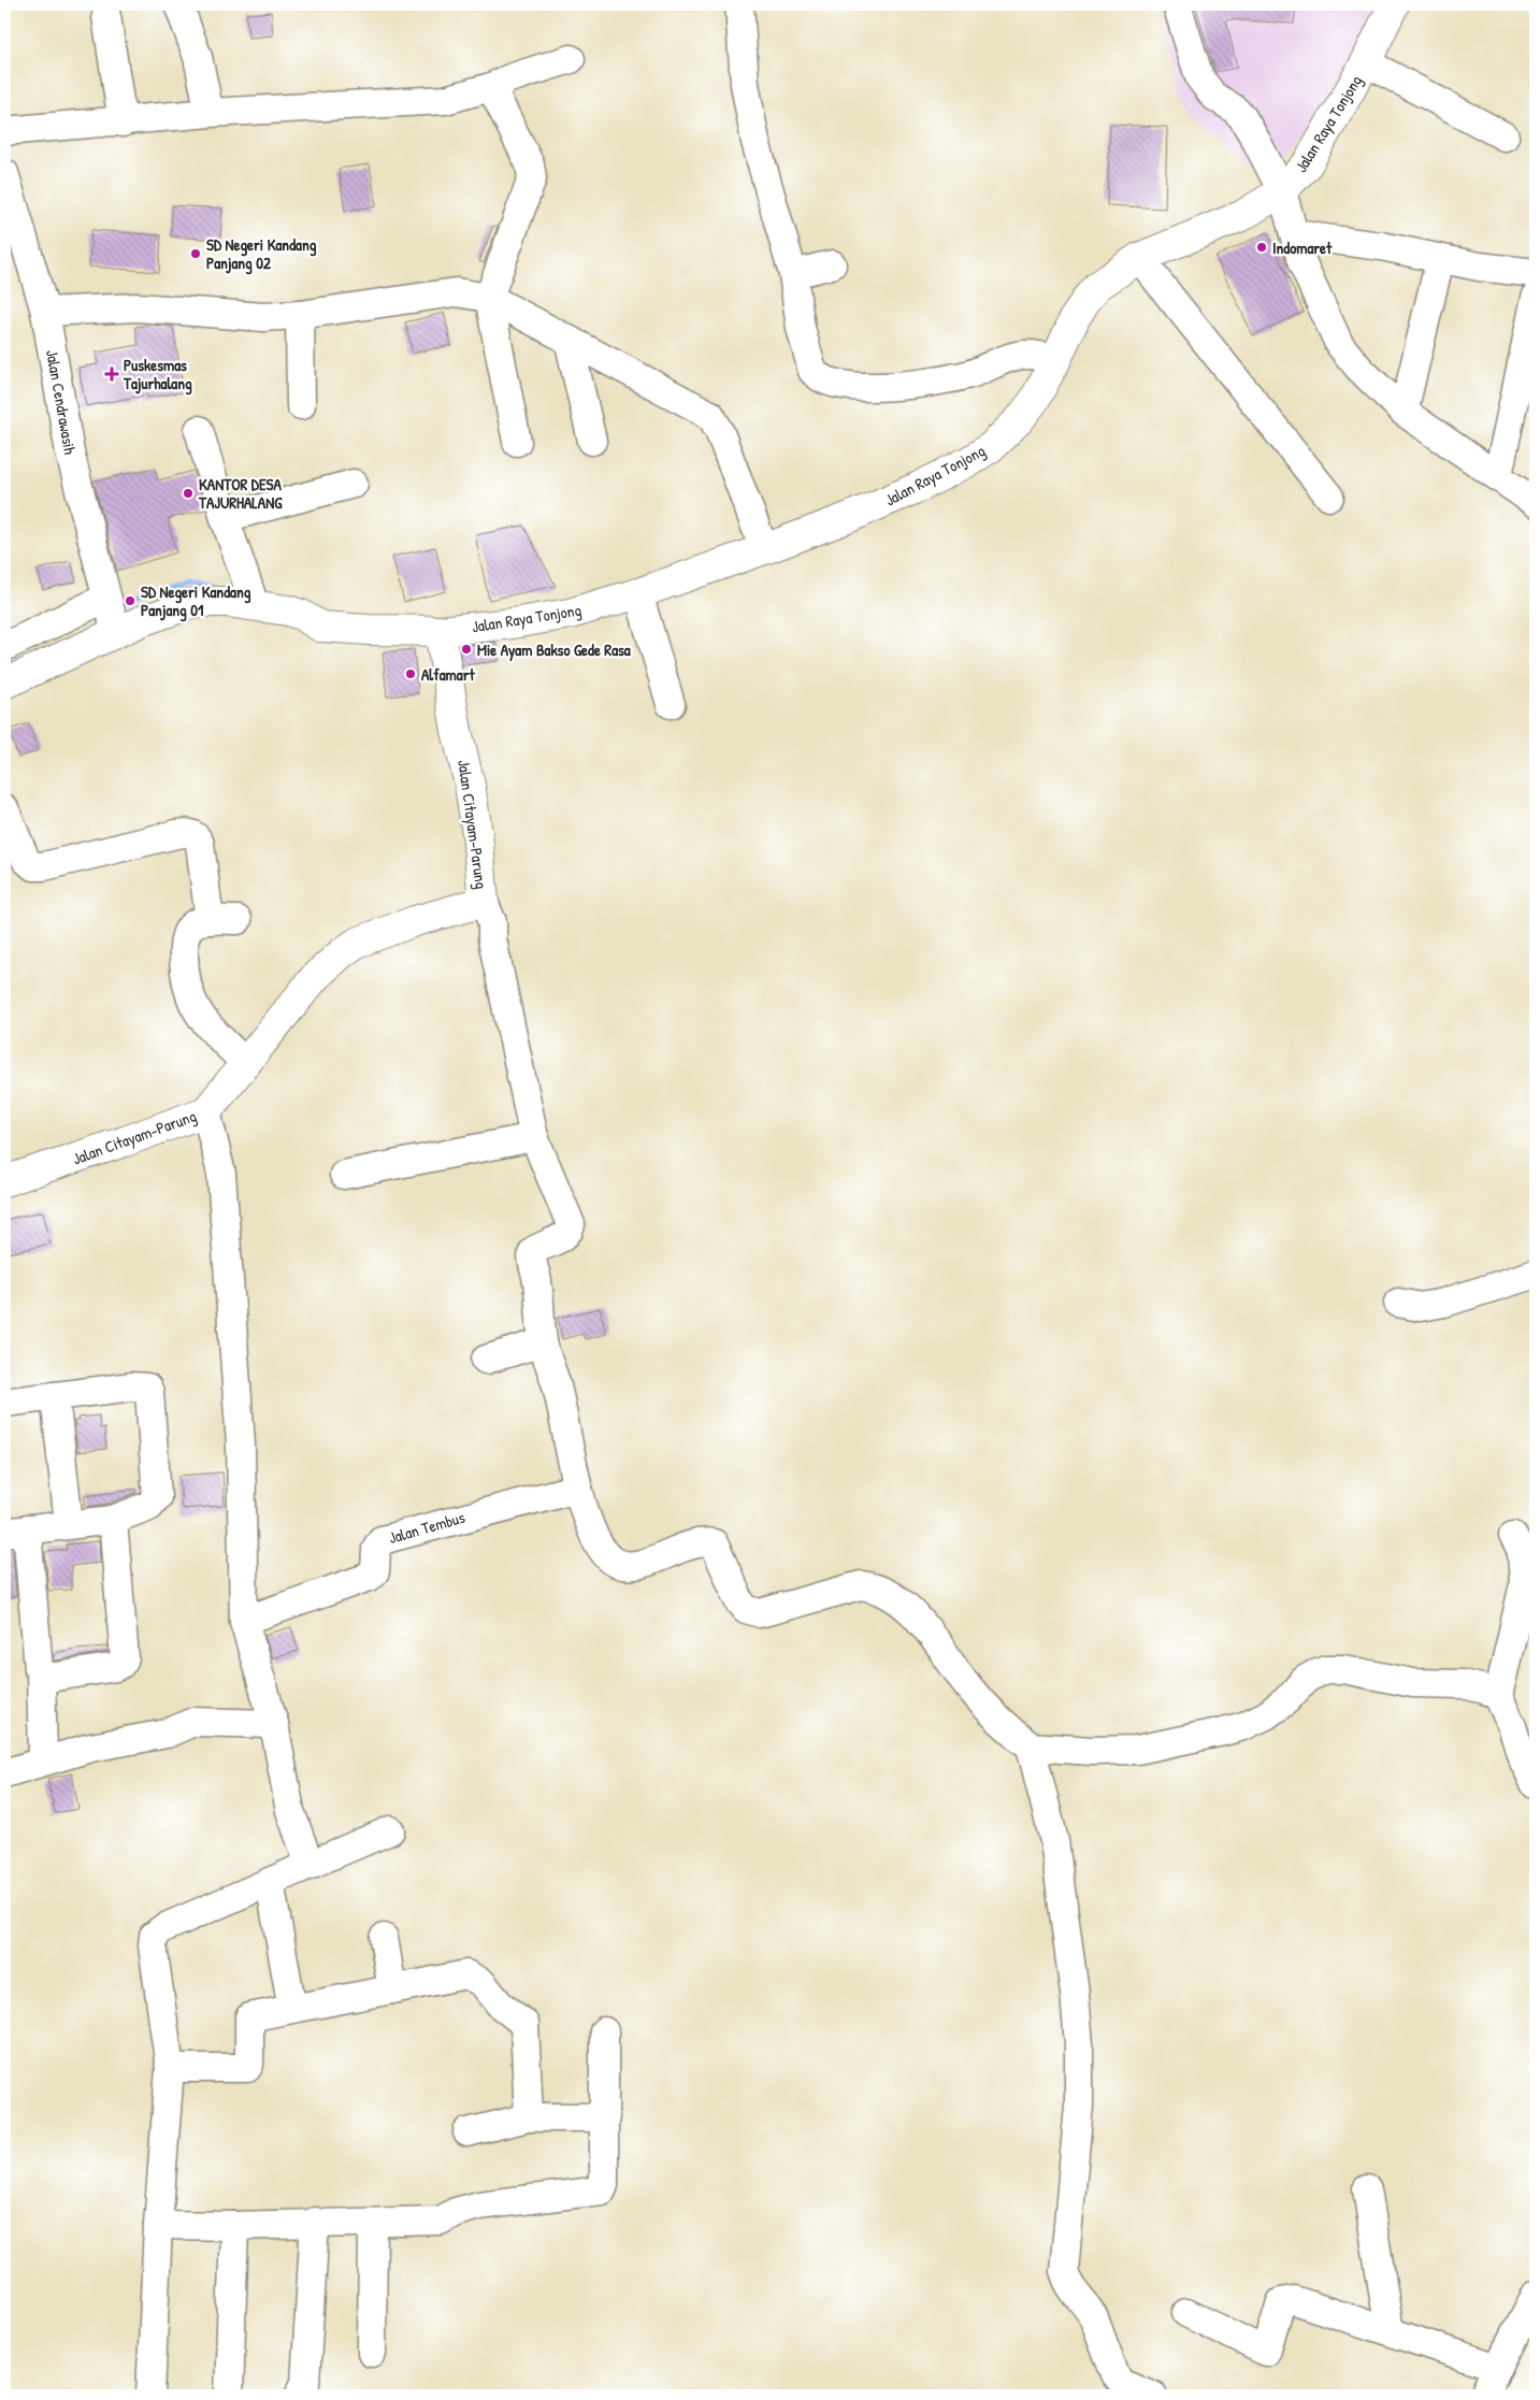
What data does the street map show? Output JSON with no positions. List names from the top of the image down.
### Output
{
  "streets": {
    "main road": ["Jalan Raya Tonjong", "Jalan Citayam-Parung"],
    "street": ["Jalan Cendrawasih", "Jalan Tembus"]
  },
  "crossings": [
    ["Jalan Raya Tonjong", "Jalan Citayam-Parung"]
  ],
  "places": {
    "other": [
      "Indomaret",
      "SD Negeri Kandang Panjang 02",
      "KANTOR DESA TAJURHALANG",
      "SD Negeri Kandang Panjang 01",
      "Mie Ayam Bakso Gede Rasa",
      "Alfamart"
    ],
    "health": ["Puskesmas Tajurhalang"]
  }
}
